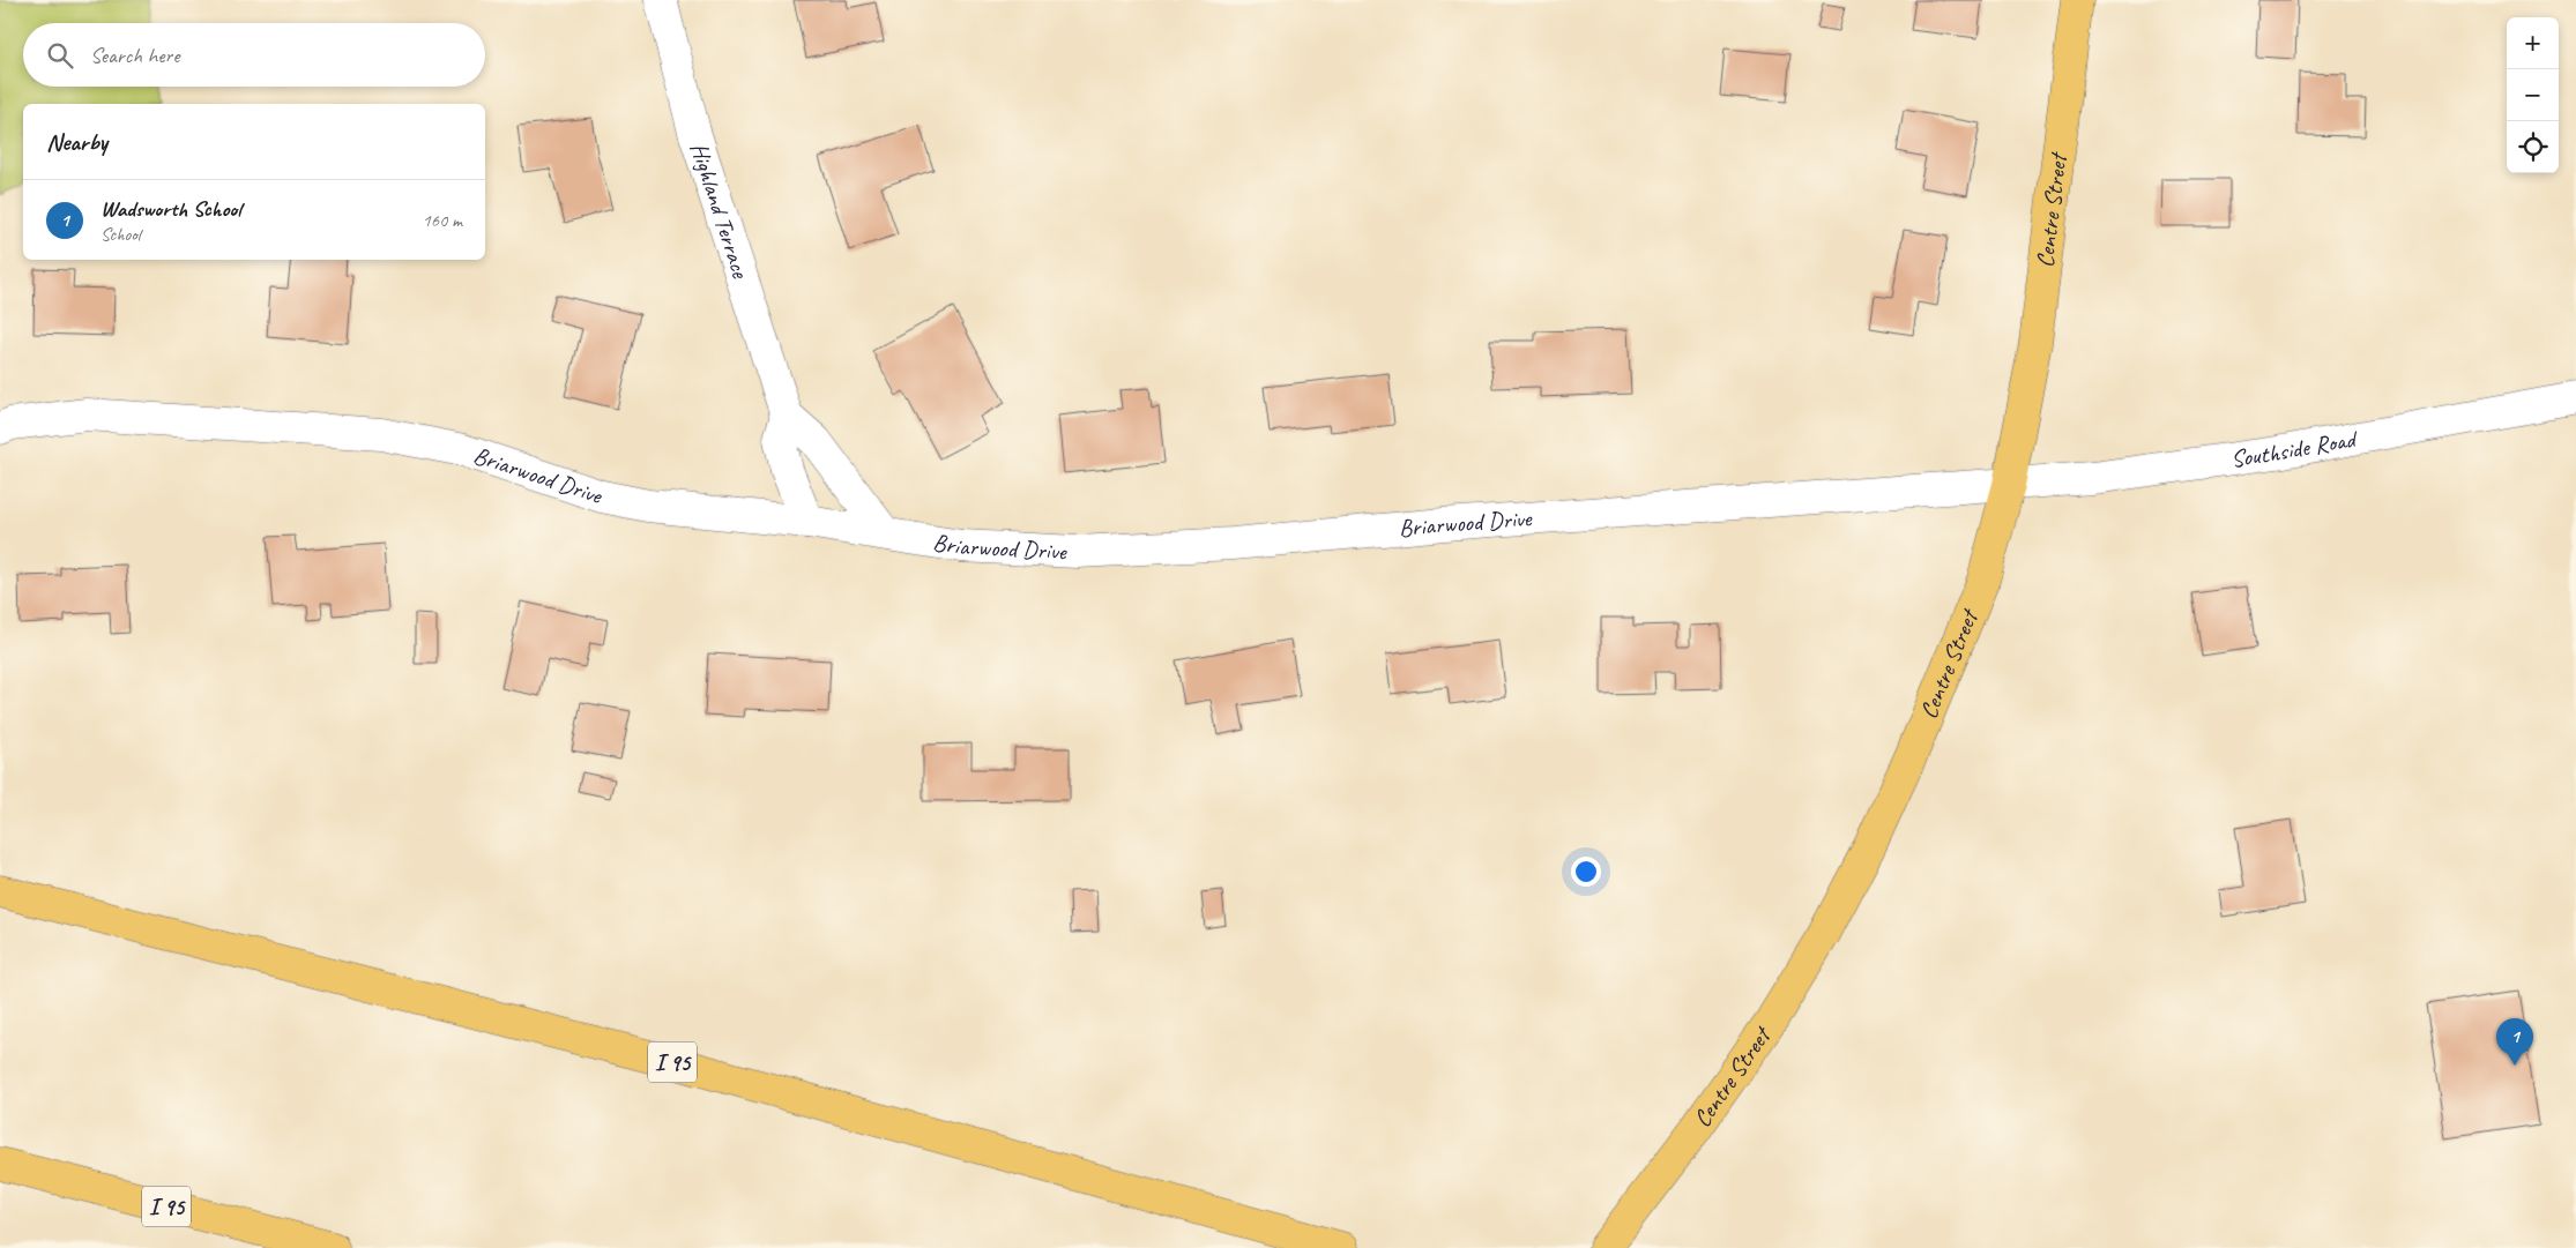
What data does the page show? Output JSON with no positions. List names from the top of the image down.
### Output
{
  "streets": {
    "main road": ["Centre Street", "I 95"],
    "street": ["Highland Terrace", "Southside Road", "Briarwood Drive"]
  },
  "crossings": [
    ["Highland Terrace", "Briarwood Drive"],
    ["Centre Street", "Southside Road"],
    ["Centre Street", "Briarwood Drive"],
    ["Southside Road", "Briarwood Drive"]
  ],
  "page": {
    "map_buttons": ["+", "−"],
    "search": "Search here",
    "heading": "Nearby",
    "list": [
      {
        "mark": "1",
        "name": "Wadsworth School",
        "note": "School",
        "value": "160 m"
      }
    ],
    "pins": "1"
  }
}
